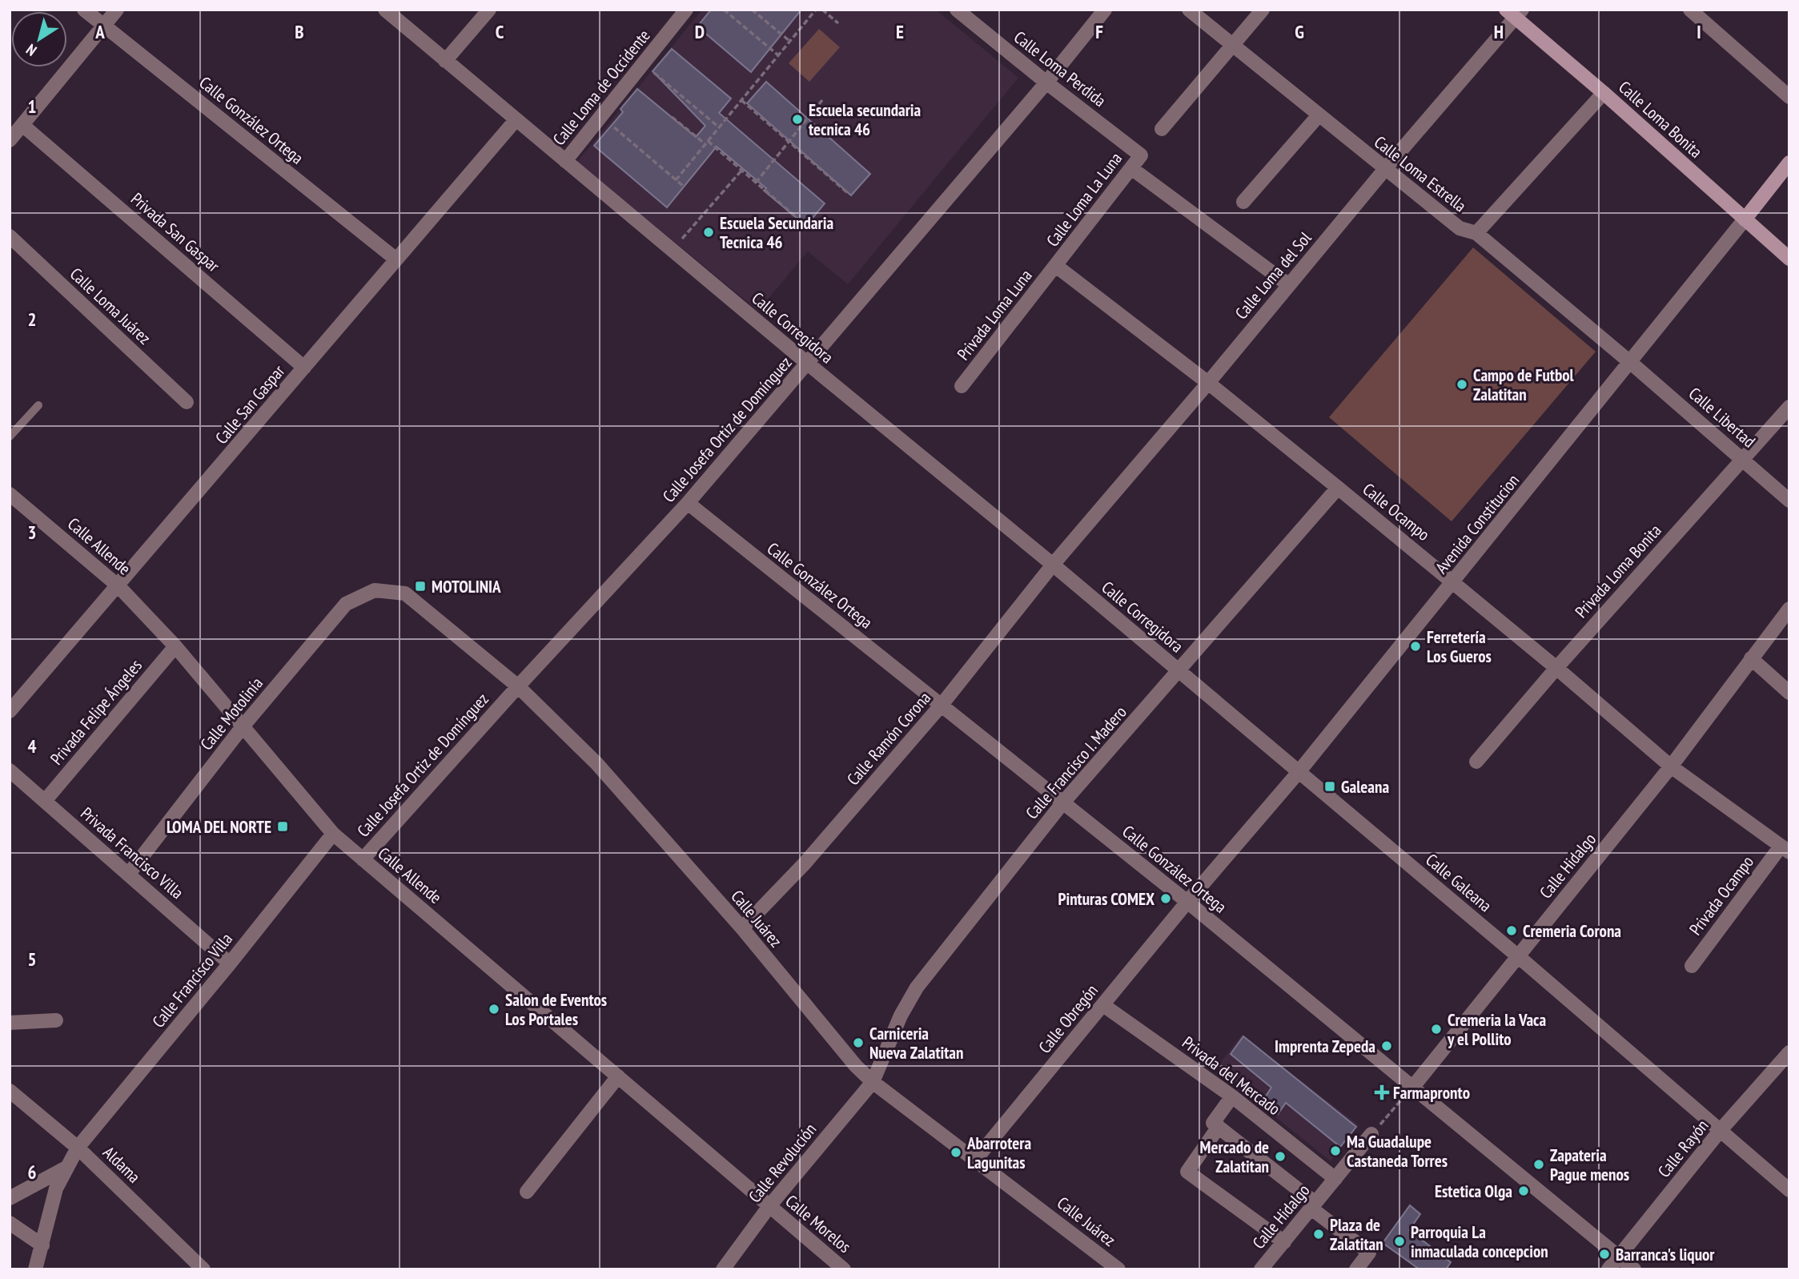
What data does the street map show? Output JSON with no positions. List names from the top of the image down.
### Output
{
  "streets": {
    "street": [
      "Calle Loma Perdida",
      "Calle Loma de Occidente",
      "Calle Loma Bonita",
      "Calle González Ortega",
      "Calle Loma Estrella",
      "Calle Loma La Luna",
      "Privada San Gaspar",
      "Calle Loma del Sol",
      "Calle Loma Juárez",
      "Privada Loma Luna",
      "Calle Corregidora",
      "Calle San Gaspar",
      "Calle Libertad",
      "Calle Josefa Ortiz de Domínguez",
      "Calle Ocampo",
      "Avenida Constitucion",
      "Calle Allende",
      "Privada Loma Bonita",
      "Privada Felipe Ángeles",
      "Calle Motolinía",
      "Calle Ramón Corona",
      "Calle Francisco I. Madero",
      "Privada Francisco Villa",
      "Calle Hidalgo",
      "Calle Galeana",
      "Privada Ocampo",
      "Calle Juárez",
      "Calle Francisco Villa",
      "Calle Obregón",
      "Privada del Mercado",
      "Calle Rayón",
      "Calle Revolución",
      "Aldama",
      "Calle Morelos"
    ]
  },
  "crossings": [
    ["Calle Loma Perdida", "Calle Loma La Luna"],
    ["Calle Loma Perdida", "Calle Josefa Ortiz de Domínguez"],
    ["Calle Loma de Occidente", "Calle Corregidora"],
    ["Calle Loma Bonita", "Calle Loma del Sol"],
    ["Calle Loma Bonita", "Avenida Constitucion"],
    ["Calle González Ortega", "Calle San Gaspar"],
    ["Calle González Ortega", "Calle Josefa Ortiz de Domínguez"],
    ["Calle González Ortega", "Avenida Constitucion"],
    ["Calle González Ortega", "Calle Ramón Corona"],
    ["Calle González Ortega", "Calle Francisco I. Madero"],
    ["Calle González Ortega", "Calle Hidalgo"],
    ["Calle González Ortega", "Calle Obregón"],
    ["Calle González Ortega", "Calle Rayón"],
    ["Calle Loma Estrella", "Calle Loma del Sol"],
    ["Calle Loma Estrella", "Calle Libertad"],
    ["Calle Loma Estrella", "Avenida Constitucion"],
    ["Calle Loma La Luna", "Privada Loma Luna"],
    ["Calle Loma La Luna", "Calle Ocampo"],
    ["Privada San Gaspar", "Calle San Gaspar"],
    ["Calle Loma del Sol", "Calle Corregidora"],
    ["Calle Loma del Sol", "Calle Ocampo"],
    ["Calle Loma del Sol", "Calle Ramón Corona"],
    ["Privada Loma Luna", "Calle Ocampo"],
    ["Calle Corregidora", "Calle San Gaspar"],
    ["Calle Corregidora", "Calle Josefa Ortiz de Domínguez"],
    ["Calle Corregidora", "Calle Ramón Corona"],
    ["Calle Corregidora", "Calle Francisco I. Madero"],
    ["Calle Corregidora", "Calle Galeana"],
    ["Calle San Gaspar", "Calle Allende"],
    ["Calle Libertad", "Avenida Constitucion"],
    ["Calle Libertad", "Privada Loma Bonita"],
    ["Calle Josefa Ortiz de Domínguez", "Calle Allende"],
    ["Calle Josefa Ortiz de Domínguez", "Calle Juárez"],
    ["Calle Ocampo", "Avenida Constitucion"],
    ["Calle Ocampo", "Privada Loma Bonita"],
    ["Calle Ocampo", "Calle Francisco I. Madero"],
    ["Calle Ocampo", "Calle Hidalgo"],
    ["Calle Ocampo", "Privada Ocampo"],
    ["Avenida Constitucion", "Calle Galeana"],
    ["Avenida Constitucion", "Calle Obregón"],
    ["Calle Allende", "Privada Felipe Ángeles"],
    ["Calle Allende", "Calle Motolinía"],
    ["Calle Allende", "Calle Francisco Villa"],
    ["Calle Allende", "Calle Revolución"],
    ["Calle Allende", "Calle Morelos"],
    ["Privada Felipe Ángeles", "Privada Francisco Villa"],
    ["Calle Motolinía", "Privada Francisco Villa"],
    ["Calle Motolinía", "Calle Juárez"],
    ["Calle Ramón Corona", "Calle Juárez"],
    ["Calle Francisco I. Madero", "Calle Galeana"],
    ["Calle Francisco I. Madero", "Calle Juárez"],
    ["Calle Francisco I. Madero", "Calle Revolución"],
    ["Privada Francisco Villa", "Calle Francisco Villa"],
    ["Calle Hidalgo", "Calle Galeana"],
    ["Calle Hidalgo", "Privada del Mercado"],
    ["Calle Galeana", "Calle Rayón"],
    ["Calle Juárez", "Calle Obregón"],
    ["Calle Juárez", "Calle Revolución"],
    ["Calle Francisco Villa", "Aldama"],
    ["Calle Obregón", "Privada del Mercado"],
    ["Calle Revolución", "Calle Morelos"]
  ],
  "places": {
    "other": [
      "Escuela secundaria tecnica 46",
      "Escuela Secundaria Tecnica 46",
      "Campo de Futbol Zalatitan",
      "Ferretería Los Gueros",
      "Pinturas COMEX",
      "Cremeria Corona",
      "Salon de Eventos Los Portales",
      "Cremeria la Vaca y el Pollito",
      "Carniceria Nueva Zalatitan",
      "Imprenta Zepeda",
      "Ma Guadalupe Castaneda Torres",
      "Abarrotera Lagunitas",
      "Mercado de Zalatitan",
      "Zapateria Pague menos",
      "Estetica Olga",
      "Plaza de Zalatitan",
      "Parroquia La inmaculada concepcion",
      "Barranca's liquor"
    ],
    "transit": ["MOTOLINIA", "Galeana", "LOMA DEL NORTE"],
    "health": ["Farmapronto"]
  },
  "north": "bottom left",
  "grid": {
    "columns": [
      "A",
      "B",
      "C",
      "D",
      "E",
      "F",
      "G",
      "H",
      "I"
    ],
    "rows": [
      "1",
      "2",
      "3",
      "4",
      "5",
      "6"
    ]
  }
}
